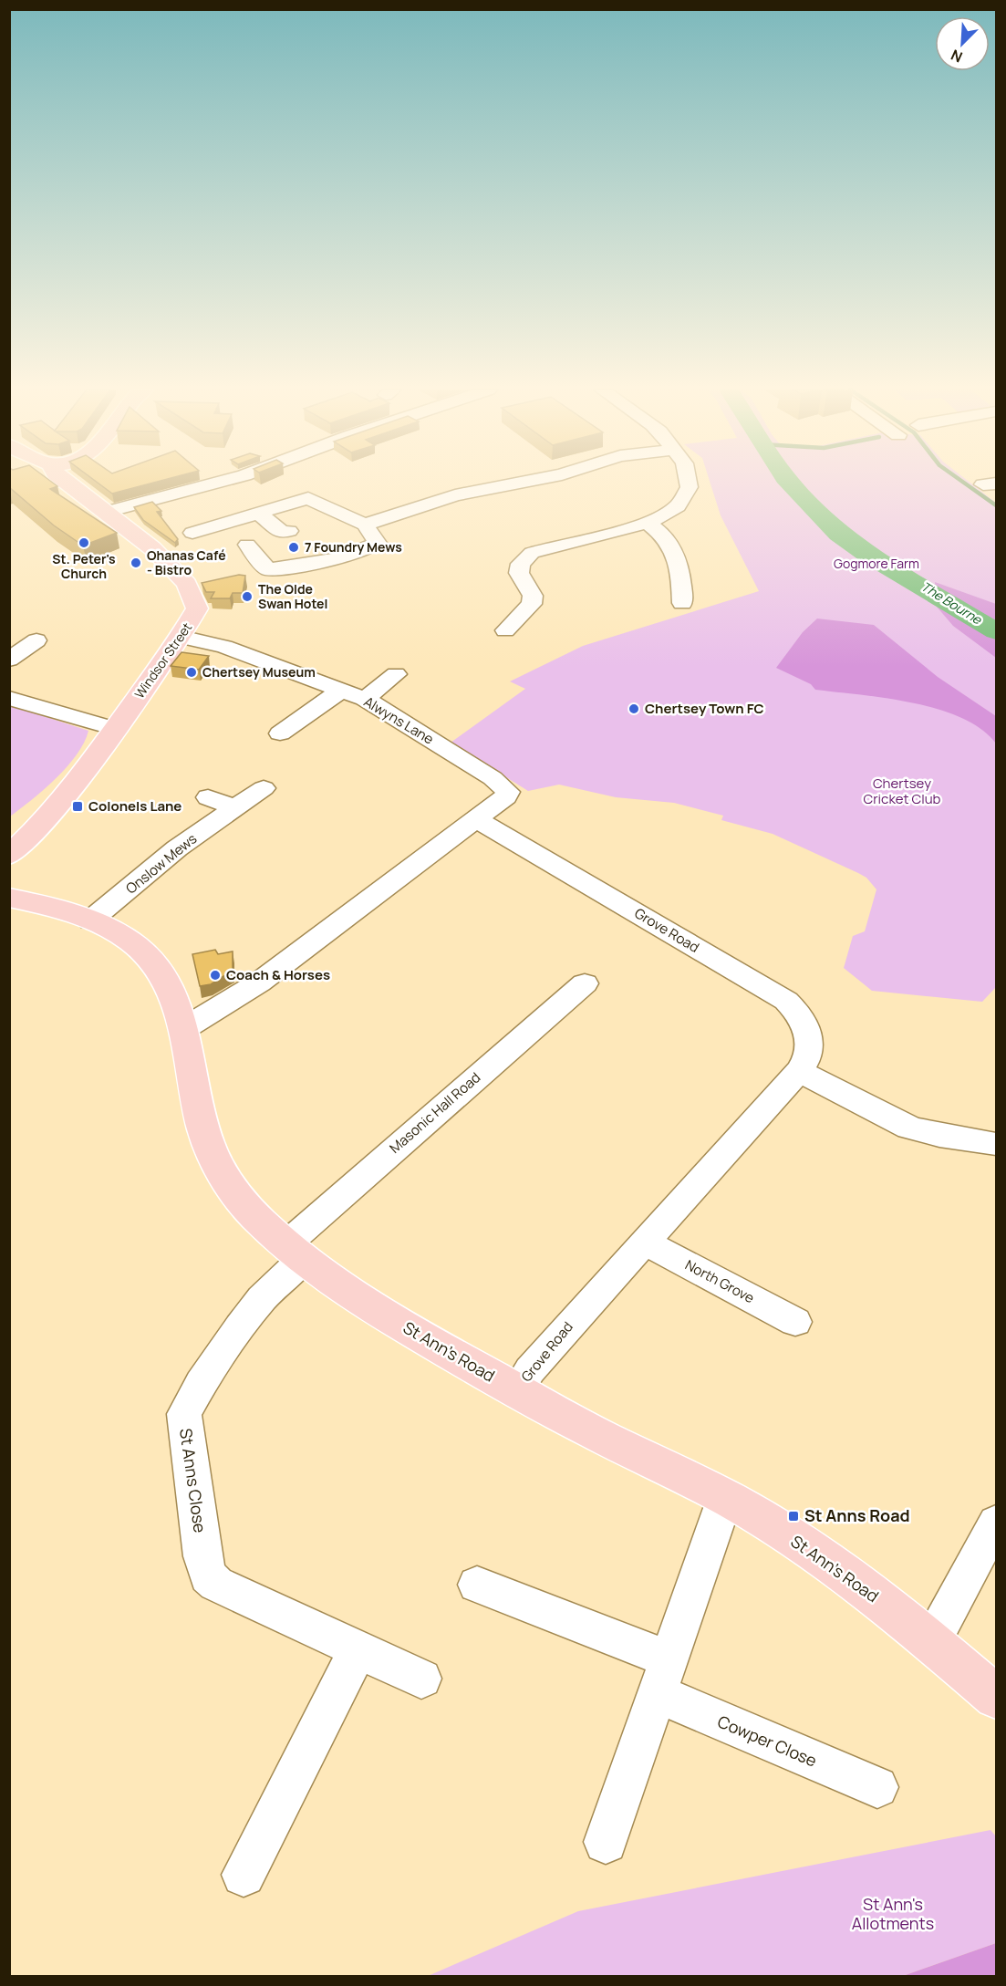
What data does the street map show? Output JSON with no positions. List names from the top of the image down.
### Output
{
  "streets": {
    "main road": ["Windsor Street", "St Ann's Road"],
    "street": [
      "Alwyns Lane",
      "Onslow Mews",
      "Grove Road",
      "Masonic Hall Road",
      "North Grove",
      "St Anns Close",
      "Cowper Close"
    ]
  },
  "crossings": [
    ["Windsor Street", "Alwyns Lane"],
    ["Alwyns Lane", "Grove Road"],
    ["Onslow Mews", "St Ann's Road"],
    ["Grove Road", "North Grove"],
    ["Grove Road", "St Ann's Road"],
    ["Masonic Hall Road", "St Ann's Road"],
    ["Masonic Hall Road", "St Anns Close"],
    ["St Ann's Road", "St Anns Close"]
  ],
  "water": ["The Bourne"],
  "parks": ["Gogmore Farm", "Chertsey Cricket Club", "St Ann's Allotments"],
  "places": {
    "other": [
      "St. Peter's Church",
      "7 Foundry Mews",
      "Ohanas Café - Bistro",
      "The Olde Swan Hotel",
      "Chertsey Museum",
      "Chertsey Town FC",
      "Coach & Horses"
    ],
    "transit": ["Colonels Lane", "St Anns Road"]
  },
  "north": "bottom left"
}
